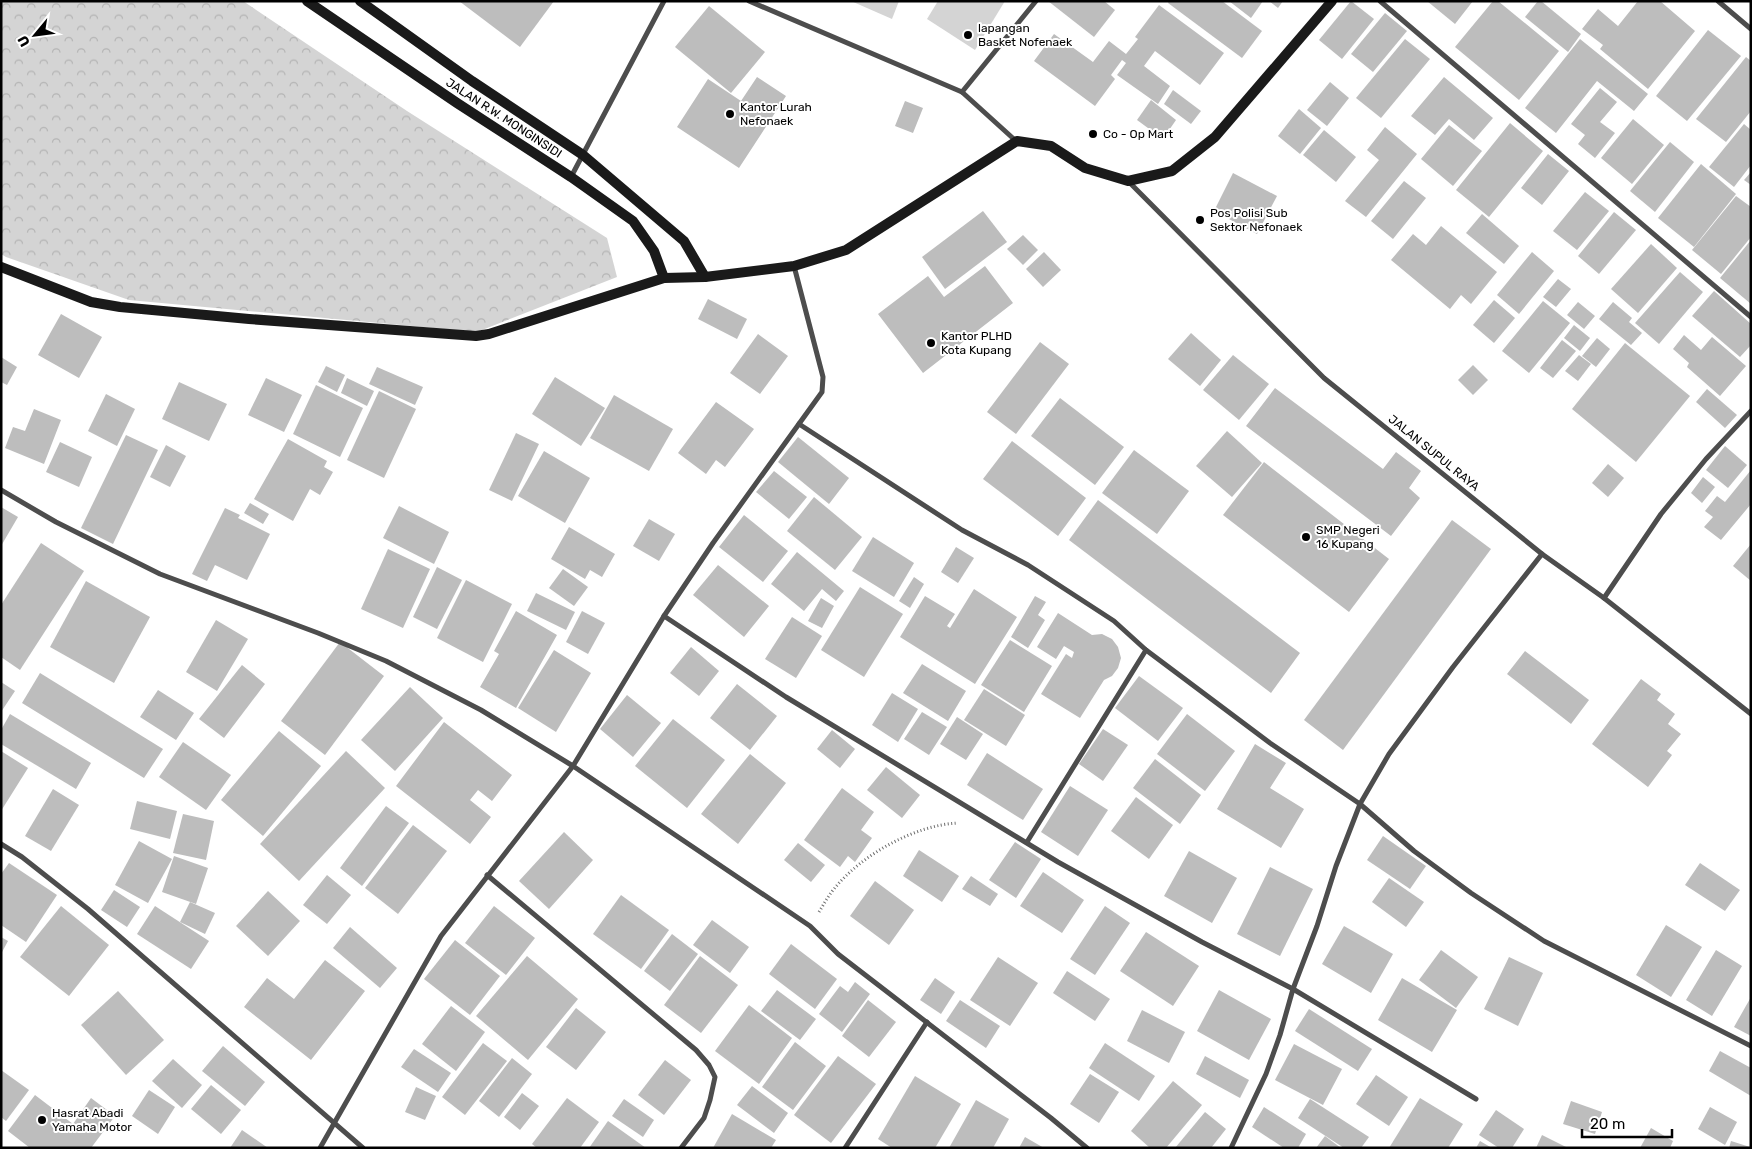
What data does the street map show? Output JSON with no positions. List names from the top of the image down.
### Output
{
  "streets": {
    "street": ["JALAN R.W. MONGINSIDI", "JALAN SUPUL RAYA"]
  },
  "places": [
    "lapangan Basket Nofenaek",
    "Kantor Lurah Nefonaek",
    "Co - Op Mart",
    "Pos Polisi Sub Sektor Nefonaek",
    "Kantor PLHD Kota Kupang",
    "SMP Negeri 16 Kupang",
    "Hasrat Abadi Yamaha Motor"
  ],
  "scale_bar": "20 m",
  "north": "bottom left"
}
